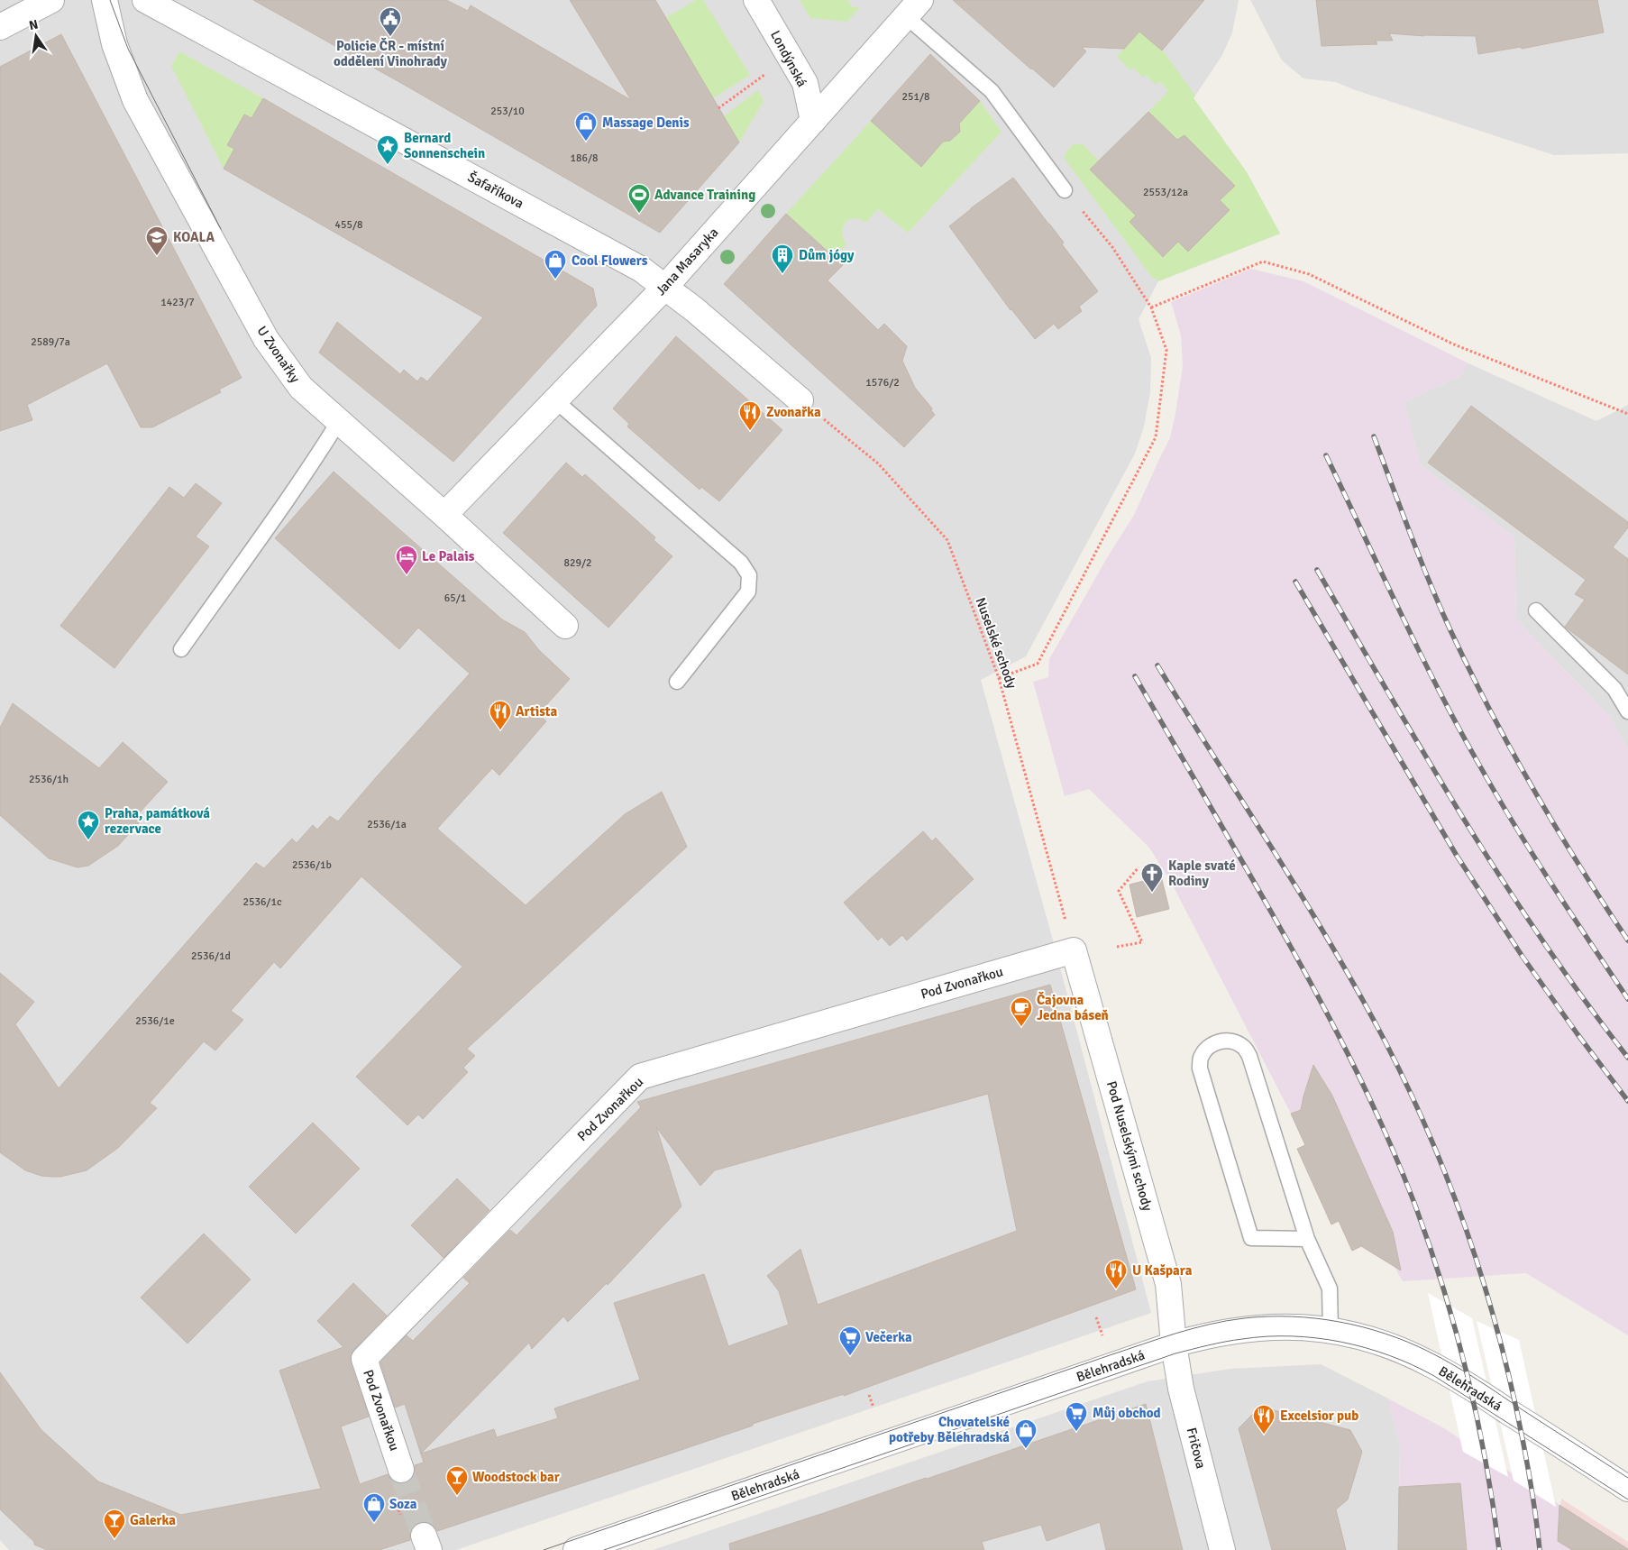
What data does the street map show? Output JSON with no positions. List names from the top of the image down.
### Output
{
  "streets": {
    "street": [
      "Londýnská",
      "Šafaříkova",
      "Jana Masaryka",
      "U Zvonařky",
      "Pod Zvonařkou",
      "Pod Nuselskými schody",
      "Bělehradská",
      "Fričova"
    ],
    "path": ["Nuselské schody"]
  },
  "crossings": [
    ["Londýnská", "Jana Masaryka"],
    ["Šafaříkova", "Jana Masaryka"],
    ["Šafaříkova", "Nuselské schody"],
    ["Jana Masaryka", "U Zvonařky"],
    ["Nuselské schody", "Pod Zvonařkou"],
    ["Nuselské schody", "Pod Nuselskými schody"],
    ["Pod Zvonařkou", "Pod Nuselskými schody"],
    ["Pod Nuselskými schody", "Bělehradská"],
    ["Pod Nuselskými schody", "Fričova"],
    ["Bělehradská", "Fričova"]
  ],
  "places": {
    "public building": ["Policie ČR - místní oddělení Vinohrady"],
    "shop": [
      "Massage Denis",
      "Cool Flowers",
      "Chovatelské potřeby Bělehradská",
      "Soza"
    ],
    "place": ["Bernard Sonnenschein", "Praha, památková rezervace"],
    "sports": ["Advance Training"],
    "school or university": ["KOALA"],
    "building": ["Dům jógy"],
    "restaurant": [
      "Zvonařka",
      "Artista",
      "U Kašpara",
      "Excelsior pub"
    ],
    "hotel": ["Le Palais"],
    "church": ["Kaple svaté Rodiny"],
    "cafe": ["Čajovna Jedna báseň"],
    "supermarket": ["Večerka", "Můj obchod"],
    "bar": ["Woodstock bar", "Galerka"]
  },
  "house_numbers": [
    "251/8",
    "253/10",
    "186/8",
    "2553/12a",
    "455/8",
    "1423/7",
    "2589/7a",
    "1576/2",
    "829/2",
    "65/1",
    "2536/1h",
    "2536/1a",
    "2536/1b",
    "2536/1c",
    "2536/1d",
    "2536/1e"
  ],
  "north": "top"
}
